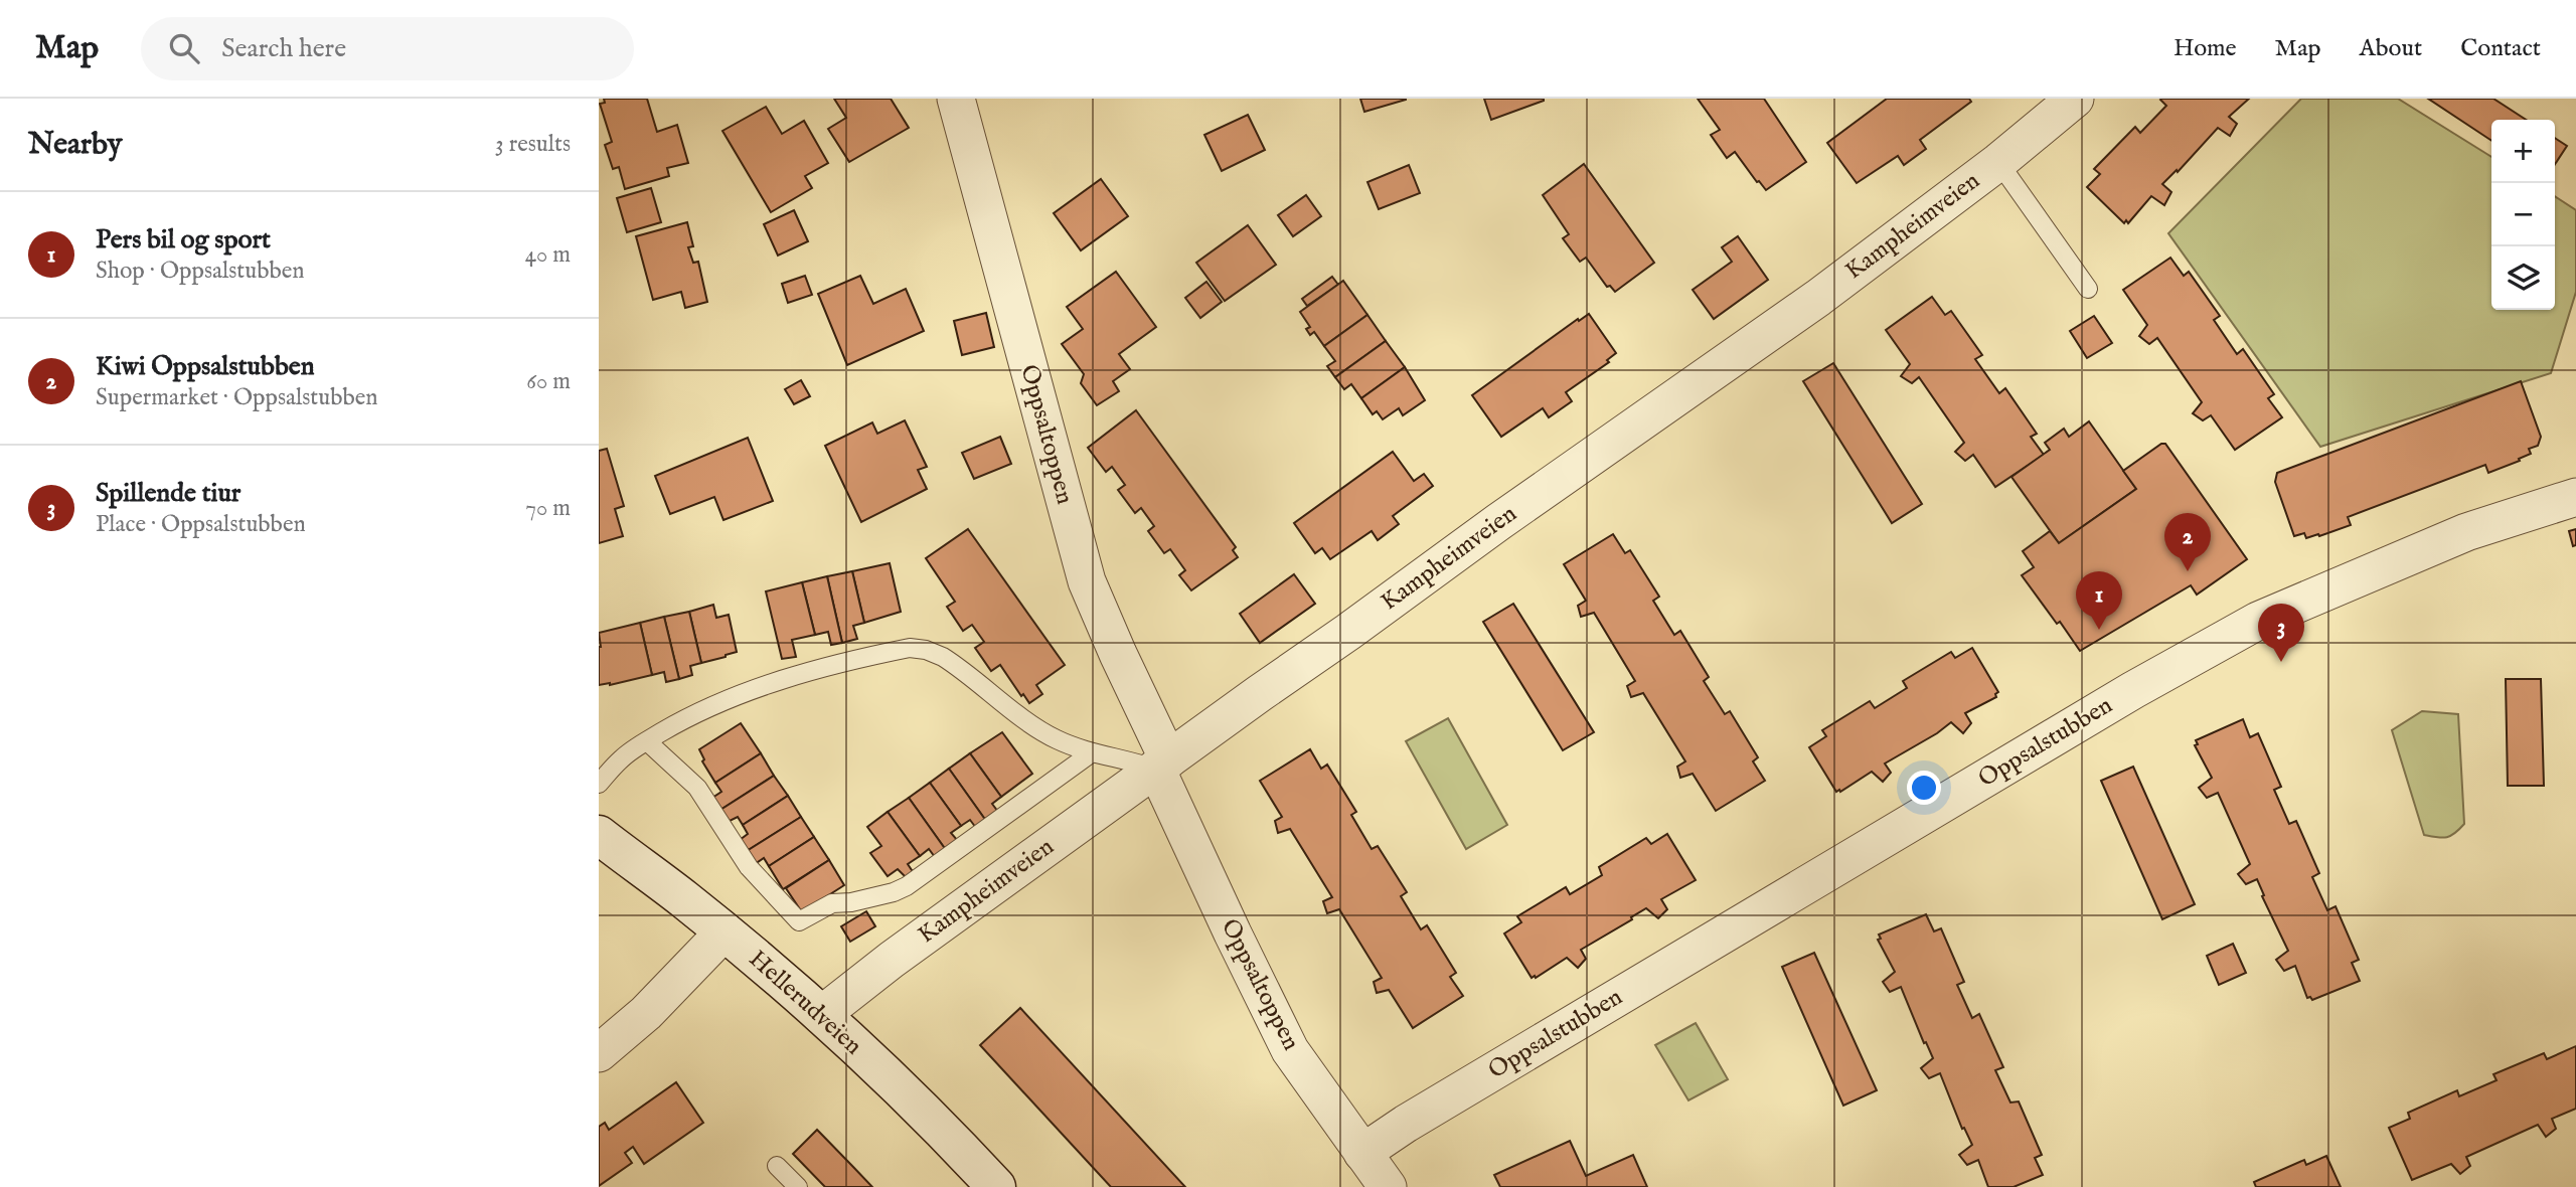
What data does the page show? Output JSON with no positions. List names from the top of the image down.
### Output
{
  "streets": {
    "main road": ["Hellerudveien"],
    "street": ["Kampheimveien", "Oppsaltoppen", "Oppsalstubben"]
  },
  "crossings": [
    ["Kampheimveien", "Oppsaltoppen"],
    ["Kampheimveien", "Hellerudveien"],
    ["Oppsaltoppen", "Oppsalstubben"]
  ],
  "page": {
    "header": "Map",
    "search": "Search here",
    "nav": [
      "Home",
      "Map",
      "About",
      "Contact"
    ],
    "heading": ["Nearby", "3 results"],
    "map_buttons": ["+", "−"],
    "list": [
      {
        "mark": "1",
        "name": "Pers bil og sport",
        "note": "Shop · Oppsalstubben",
        "value": "40 m"
      },
      {
        "mark": "2",
        "name": "Kiwi Oppsalstubben",
        "note": "Supermarket · Oppsalstubben",
        "value": "60 m"
      },
      {
        "mark": "3",
        "name": "Spillende tiur",
        "note": "Place · Oppsalstubben",
        "value": "70 m"
      }
    ],
    "pins": ["2", "1", "3"]
  }
}
